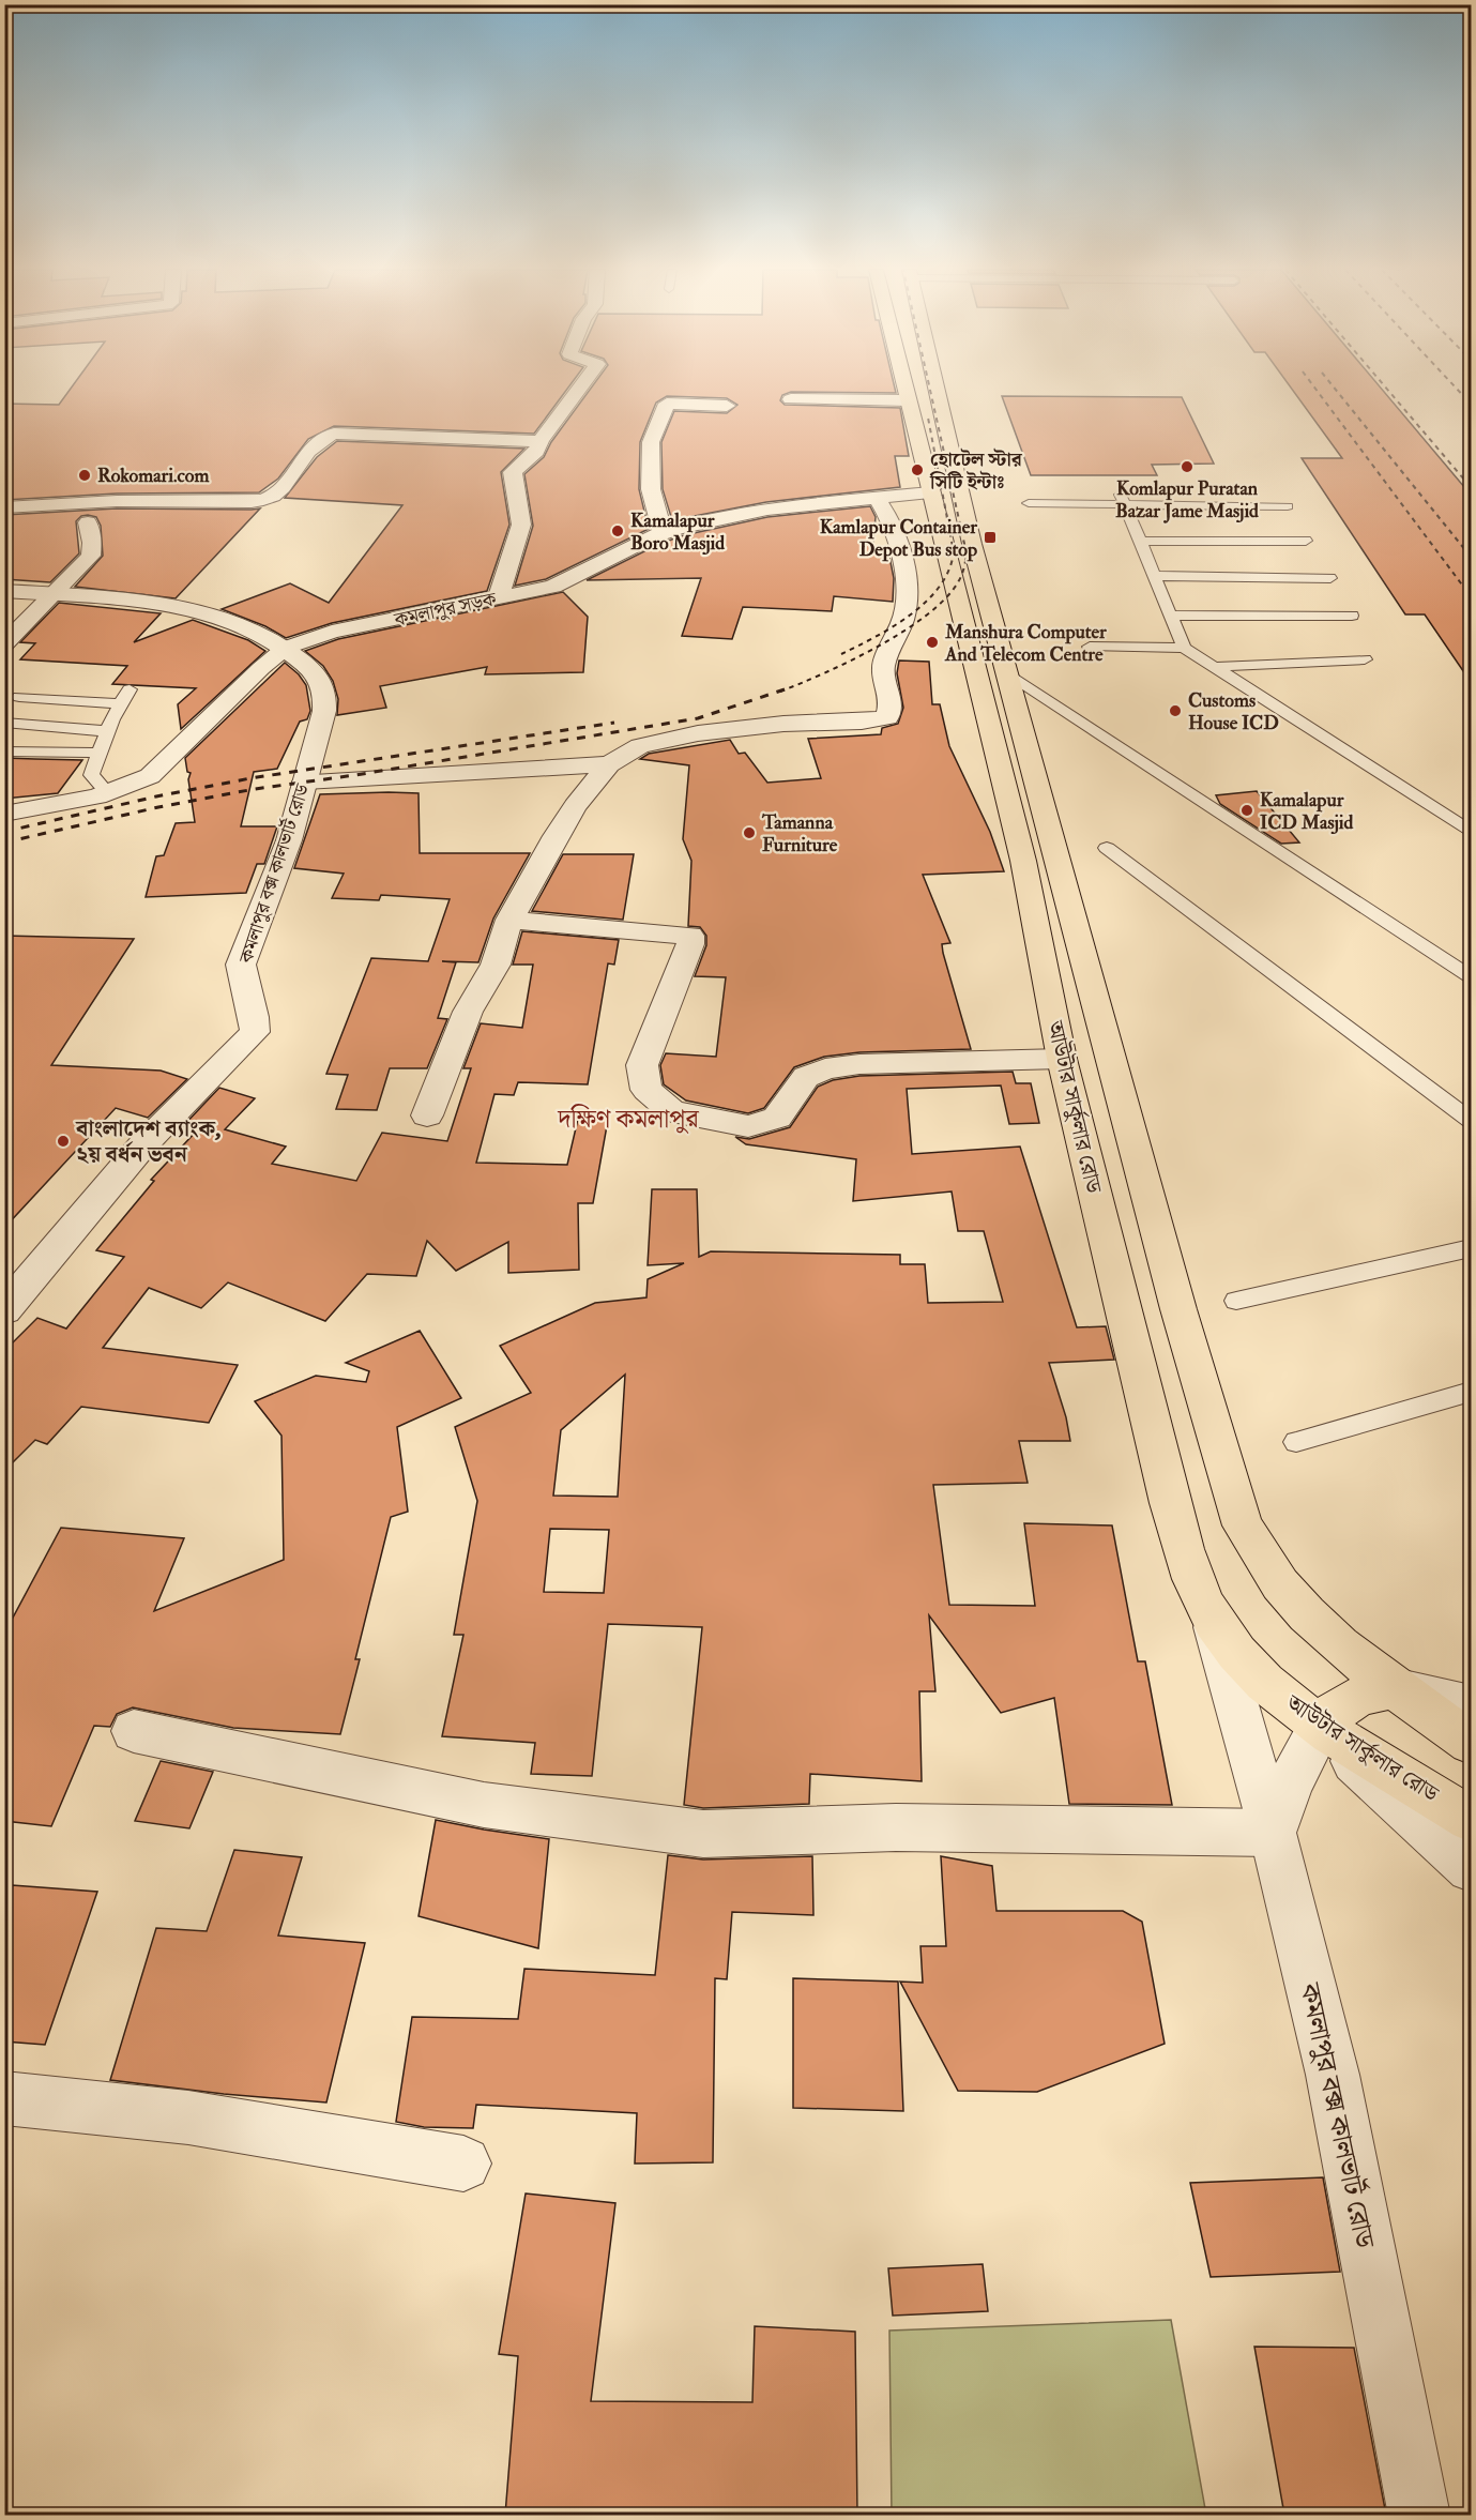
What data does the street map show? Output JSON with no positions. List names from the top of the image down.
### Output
{
  "streets": {
    "main road": ["আউটার সার্কুলার রোড"],
    "street": ["কমলাপুর সড়ক", "কমলাপুর বক্স কালভার্ট রোড"]
  },
  "crossings": [
    ["কমলাপুর সড়ক", "কমলাপুর বক্স কালভার্ট রোড"],
    ["কমলাপুর সড়ক", "আউটার সার্কুলার রোড"],
    ["কমলাপুর বক্স কালভার্ট রোড", "আউটার সার্কুলার রোড"]
  ],
  "districts": ["দক্ষিণ কমলাপুর"],
  "places": {
    "other": [
      "Komlapur Puratan Bazar Jame Masjid",
      "হোটেল স্টার সিটি ইন্টাঃ",
      "Rokomari.com",
      "Kamalapur Boro Masjid",
      "Manshura Computer And Telecom Centre",
      "Customs House ICD",
      "Kamalapur ICD Masjid",
      "Tamanna Furniture",
      "বাংলাদেশ ব্যাংক, ২য় বর্ধন ভবন"
    ],
    "transit": ["Kamlapur Container Depot Bus stop"]
  }
}
